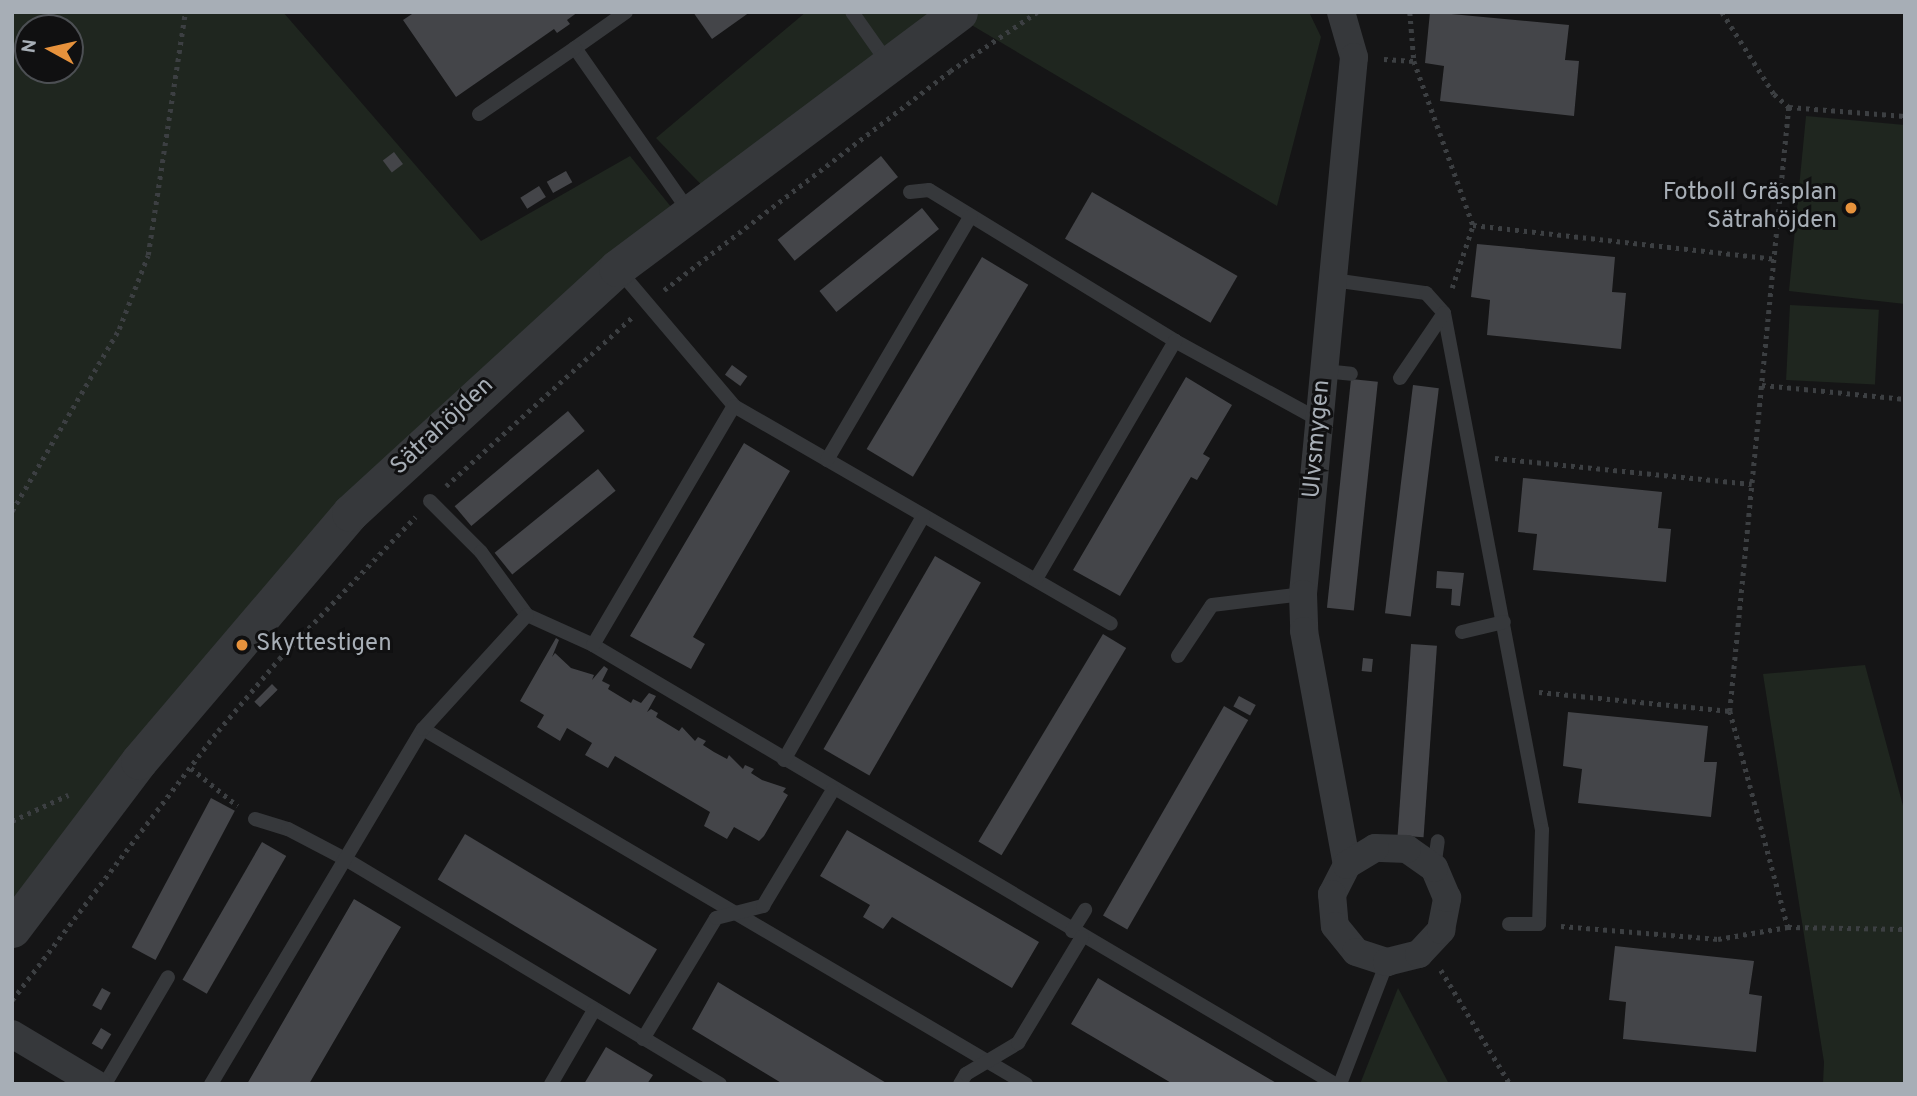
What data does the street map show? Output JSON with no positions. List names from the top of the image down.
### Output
{
  "streets": {
    "street": ["Sätrahöjden", "Ulvsmygen"]
  },
  "places": ["Fotboll Gräsplan Sätrahöjden", "Skyttestigen"],
  "north": "left"
}
